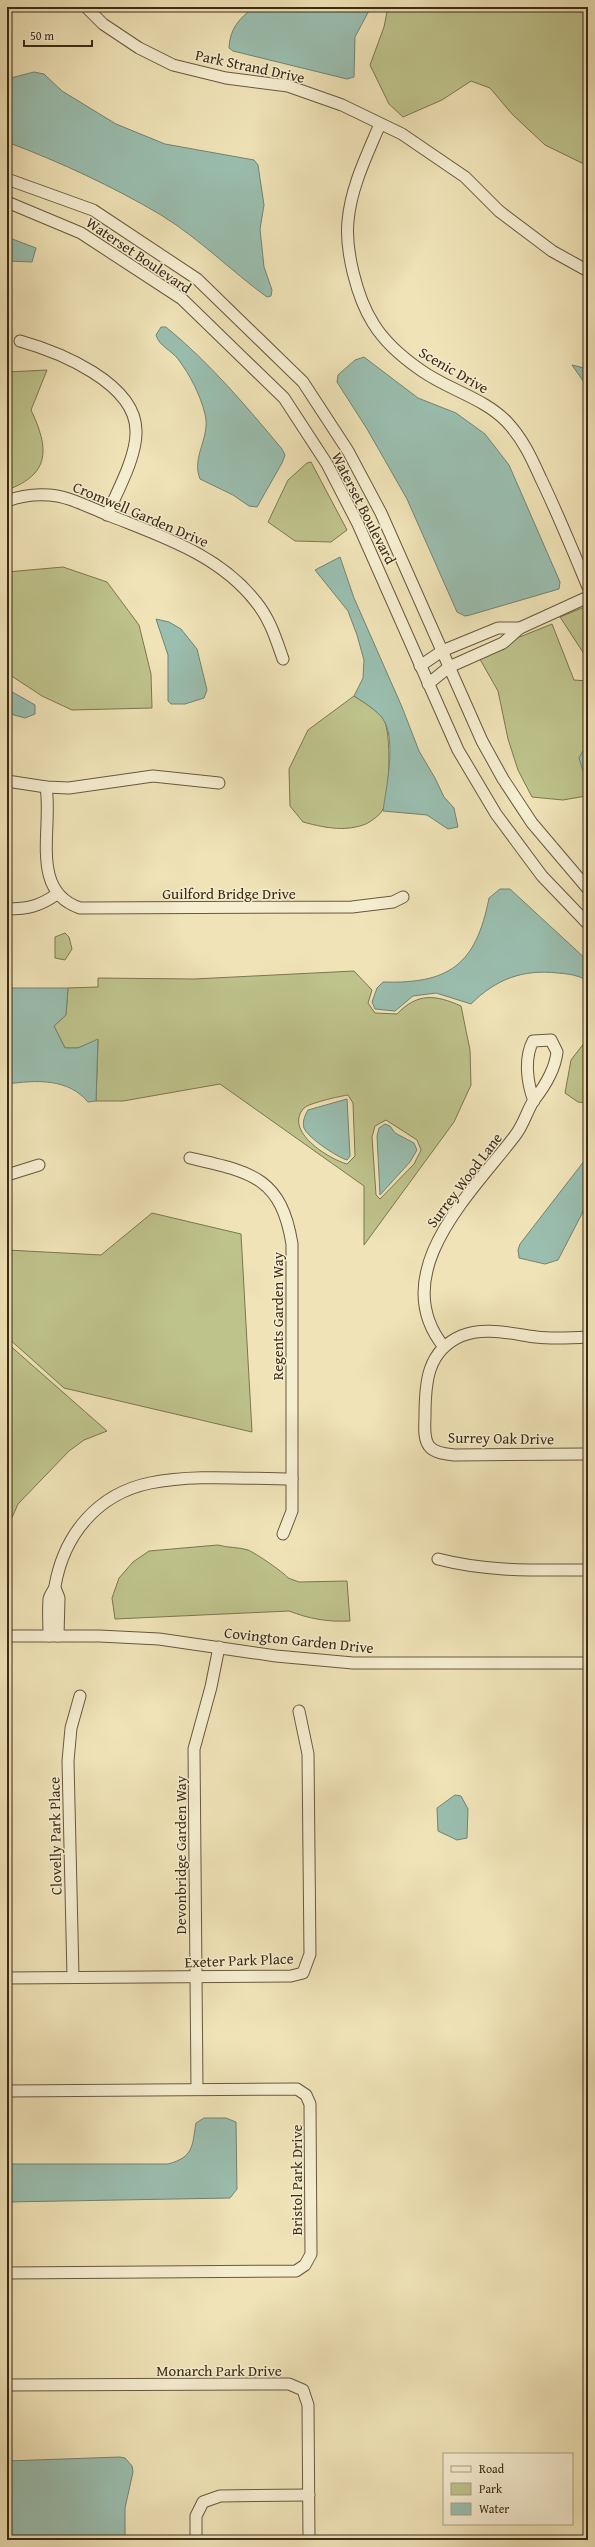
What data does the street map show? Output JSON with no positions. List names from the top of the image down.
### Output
{
  "streets": {
    "street": [
      "Park Strand Drive",
      "Waterset Boulevard",
      "Scenic Drive",
      "Cromwell Garden Drive",
      "Guilford Bridge Drive",
      "Surrey Wood Lane",
      "Regents Garden Way",
      "Surrey Oak Drive",
      "Covington Garden Drive",
      "Clovelly Park Place",
      "Devonbridge Garden Way",
      "Exeter Park Place",
      "Bristol Park Drive",
      "Monarch Park Drive"
    ]
  },
  "crossings": [
    ["Park Strand Drive", "Scenic Drive"],
    ["Surrey Wood Lane", "Surrey Oak Drive"],
    ["Covington Garden Drive", "Devonbridge Garden Way"],
    ["Clovelly Park Place", "Exeter Park Place"],
    ["Devonbridge Garden Way", "Exeter Park Place"],
    ["Devonbridge Garden Way", "Bristol Park Drive"]
  ],
  "legend": ["Road", "Park", "Water"],
  "scale_bar": "50 m"
}
